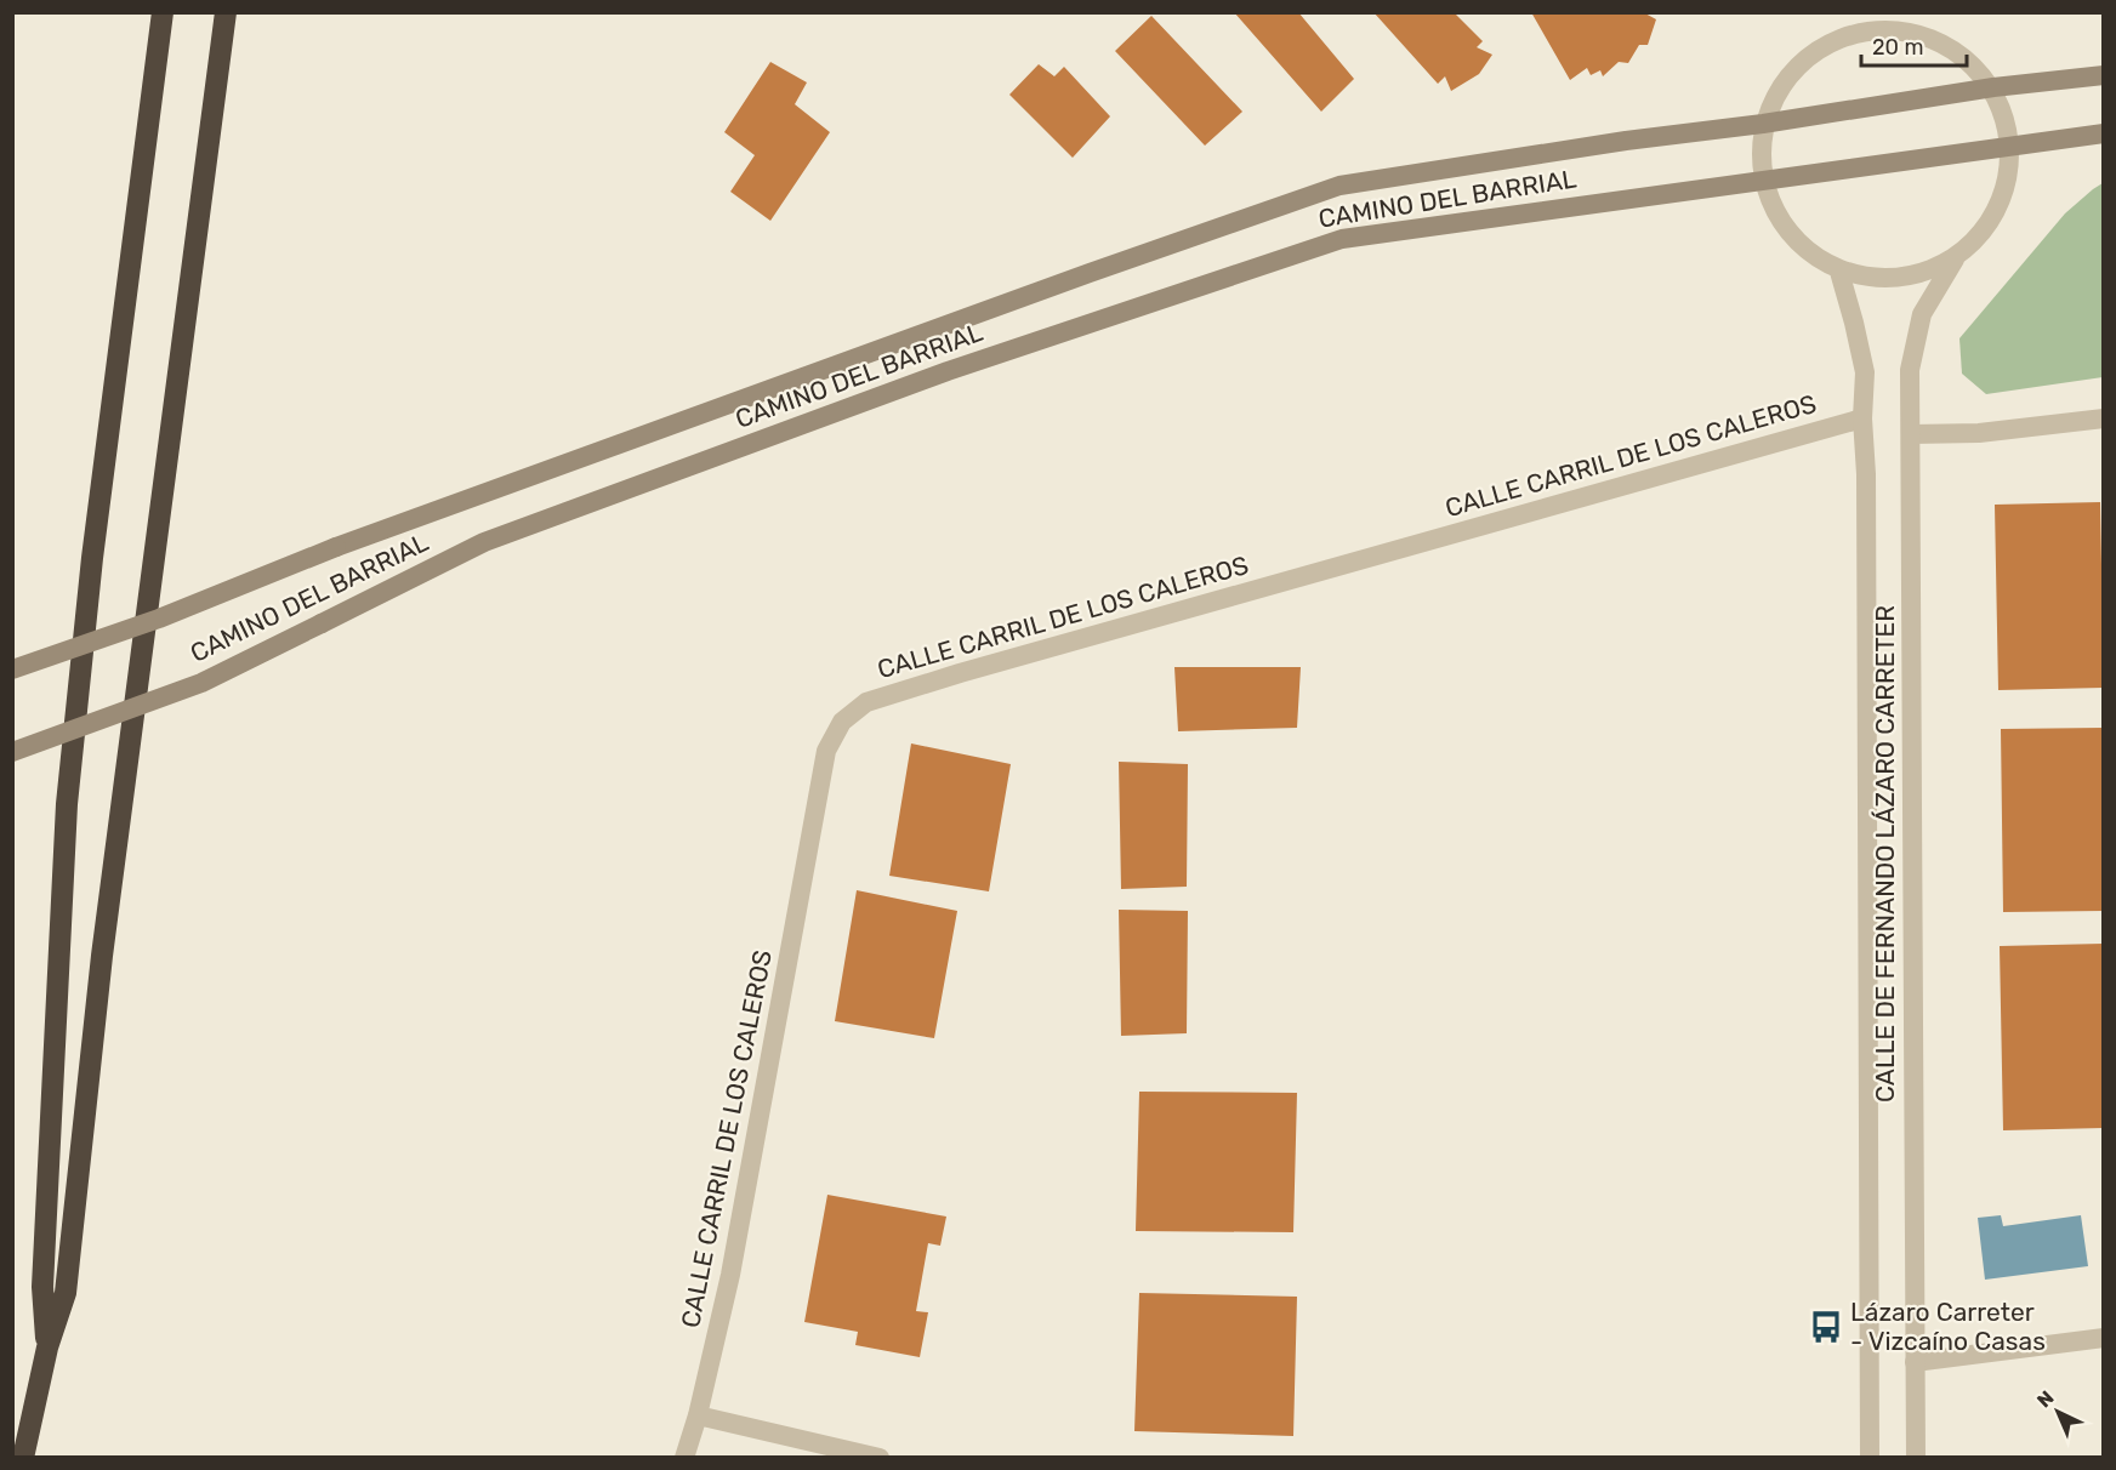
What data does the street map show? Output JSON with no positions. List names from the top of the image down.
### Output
{
  "streets": {
    "main road": ["CAMINO DEL BARRIAL"],
    "street": ["CALLE CARRIL DE LOS CALEROS", "CALLE DE FERNANDO LÁZARO CARRETER"]
  },
  "crossings": [
    ["CALLE CARRIL DE LOS CALEROS", "CALLE DE FERNANDO LÁZARO CARRETER"]
  ],
  "places": {
    "bus stop": ["Lázaro Carreter - Vizcaíno Casas"]
  },
  "scale_bar": "20 m",
  "north": "top left"
}
